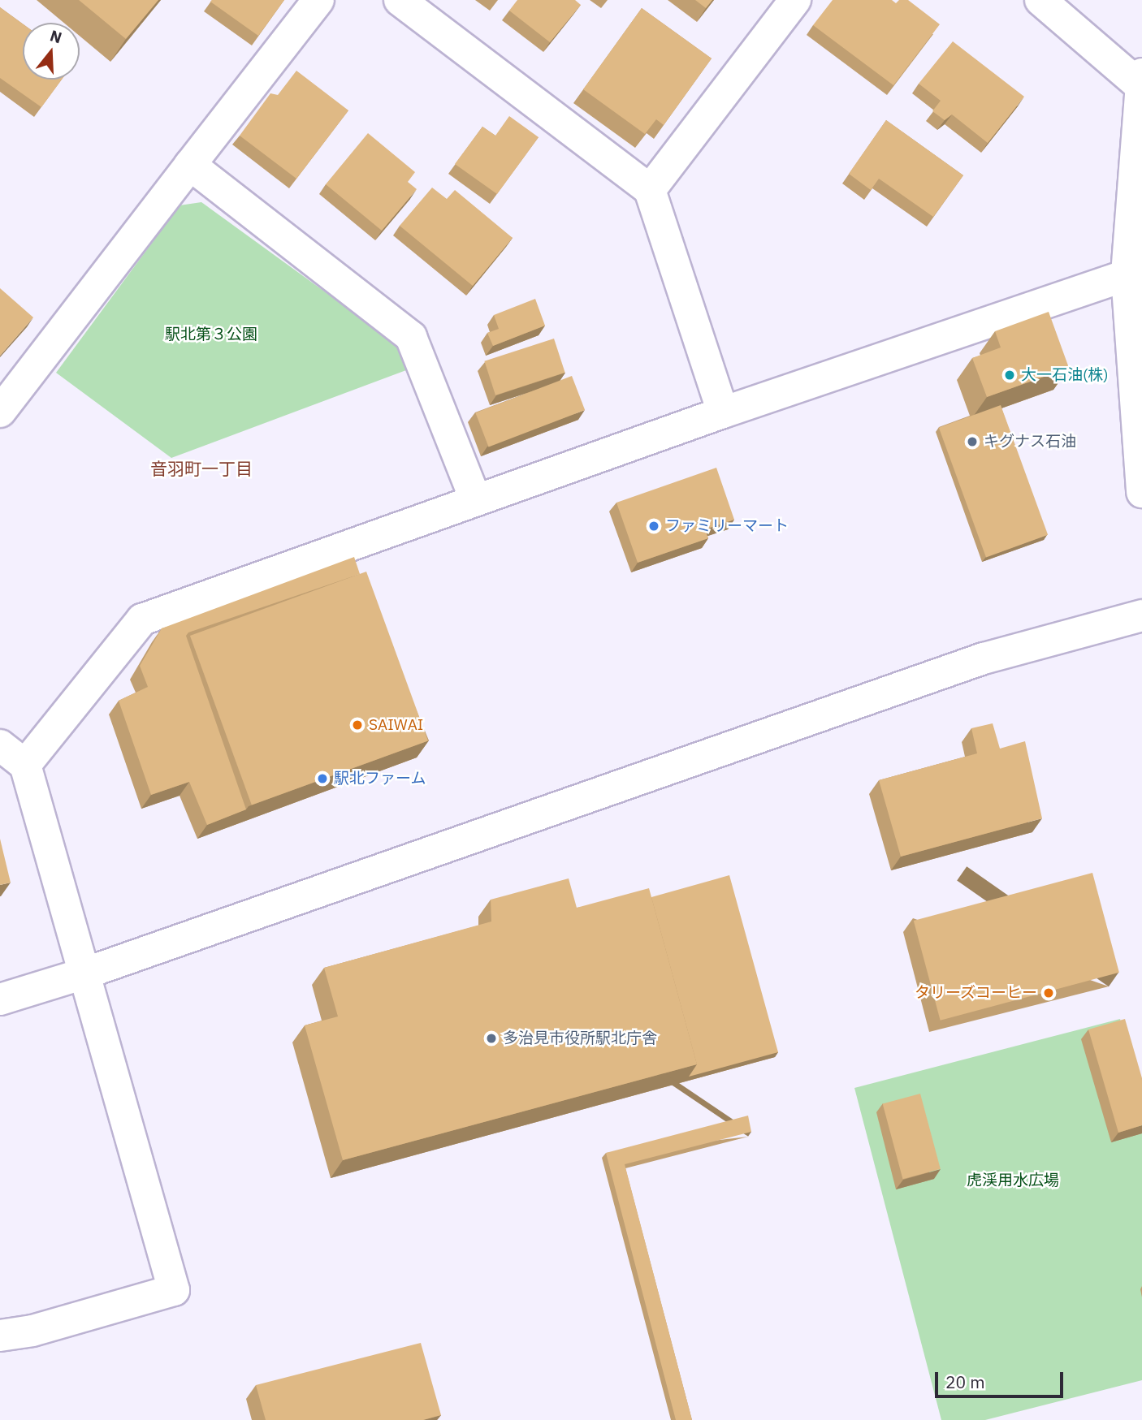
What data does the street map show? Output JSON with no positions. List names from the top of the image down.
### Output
{
  "districts": ["音羽町一丁目"],
  "parks": ["駅北第３公園", "虎渓用水広場"],
  "places": [
    "大一石油(株)",
    "キグナス石油",
    "ファミリーマート",
    "SAIWAI",
    "駅北ファーム",
    "タリーズコーヒー",
    "多治見市役所駅北庁舎"
  ],
  "scale_bar": "20 m",
  "north": "top"
}
